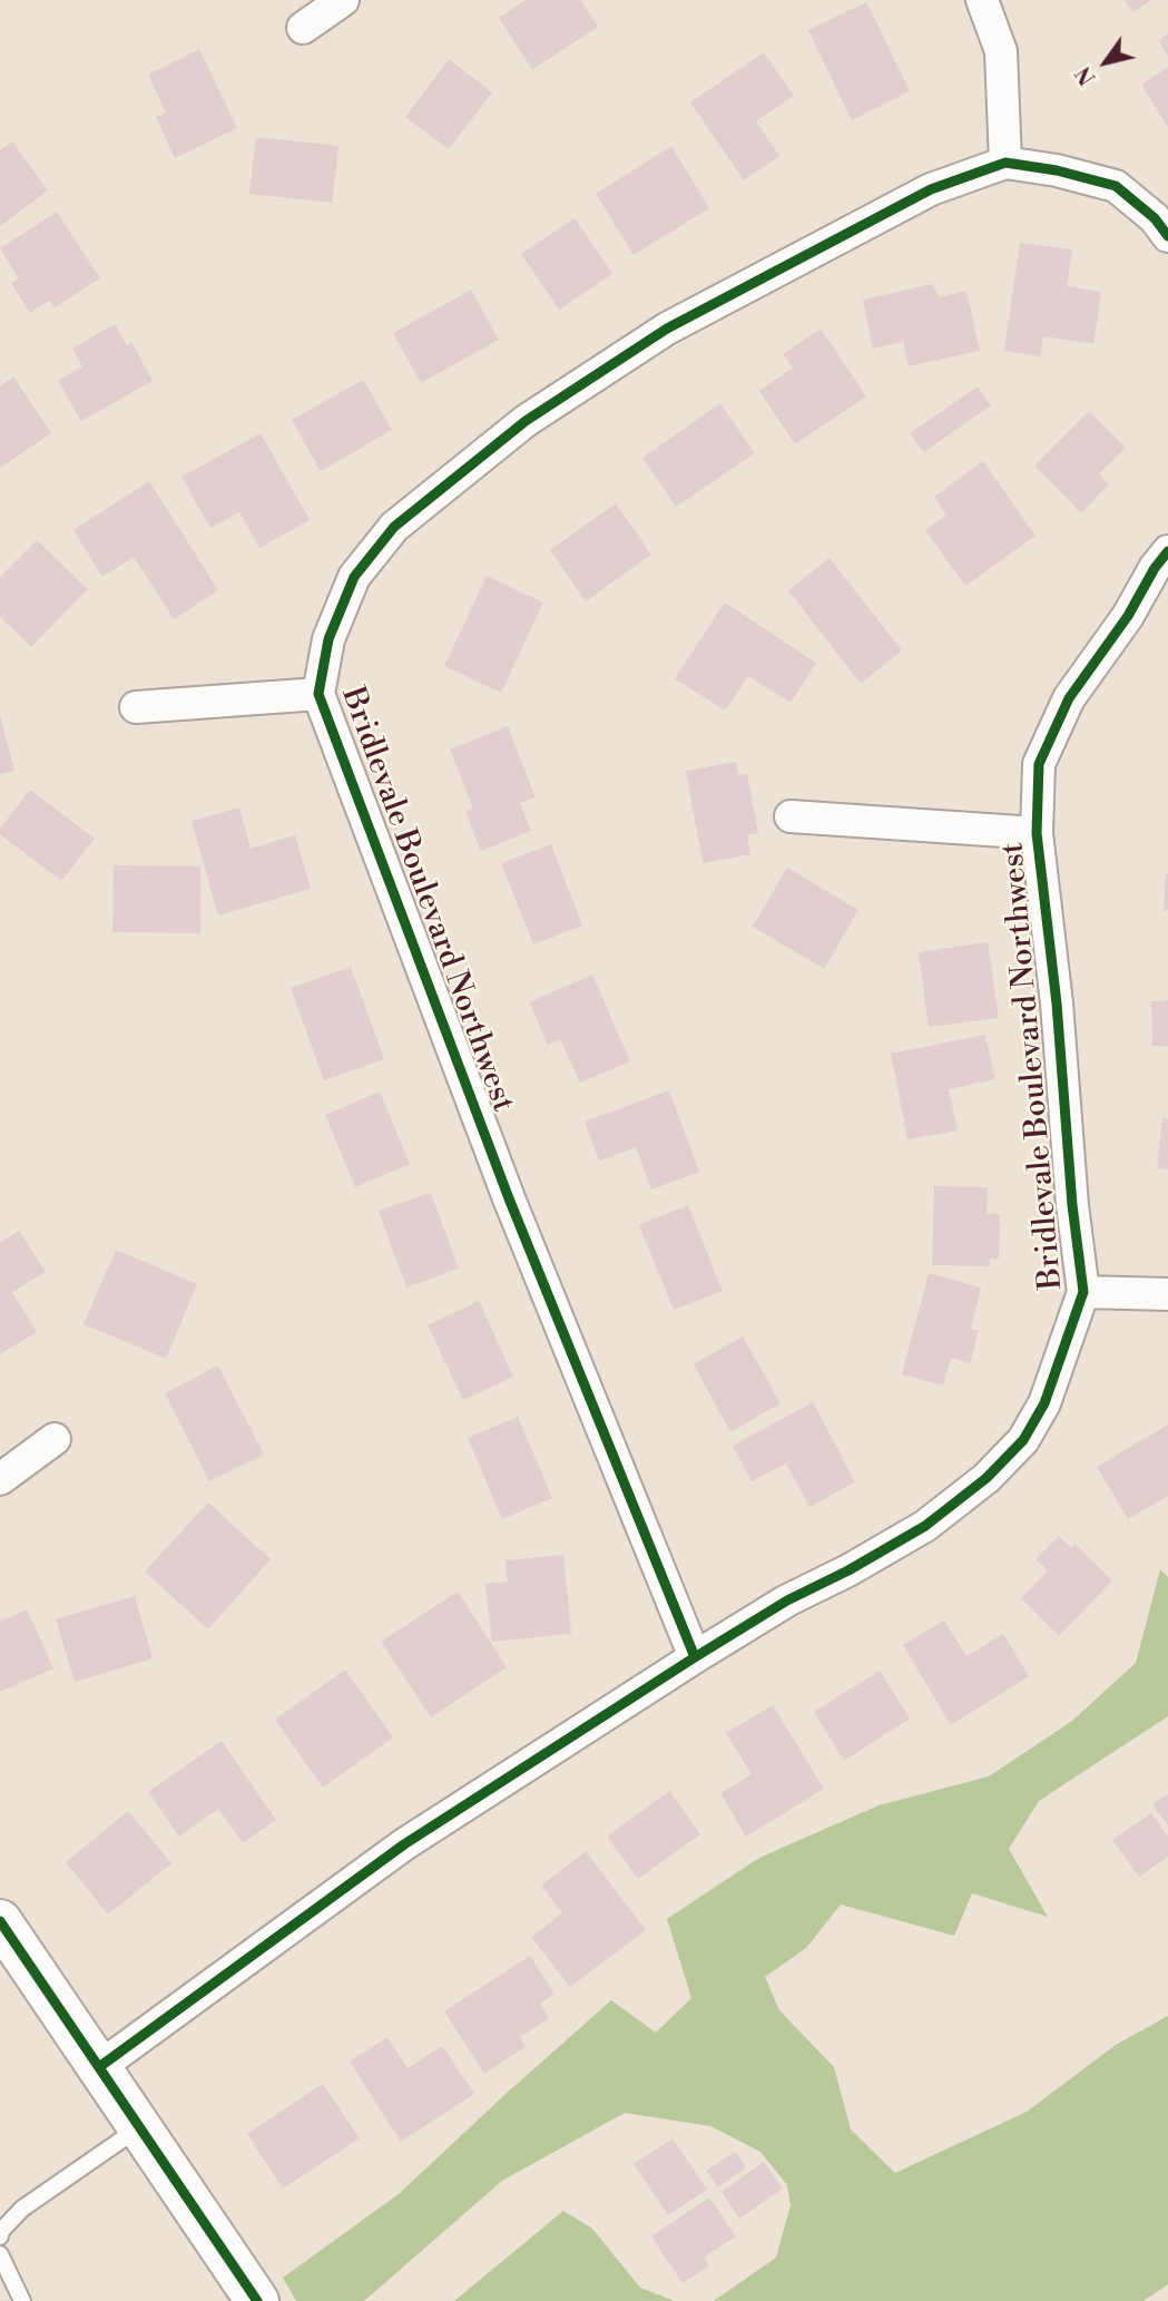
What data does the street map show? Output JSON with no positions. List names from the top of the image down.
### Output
{
  "streets": {
    "street": ["Bridlevale Boulevard Northwest"]
  },
  "north": "bottom left"
}
